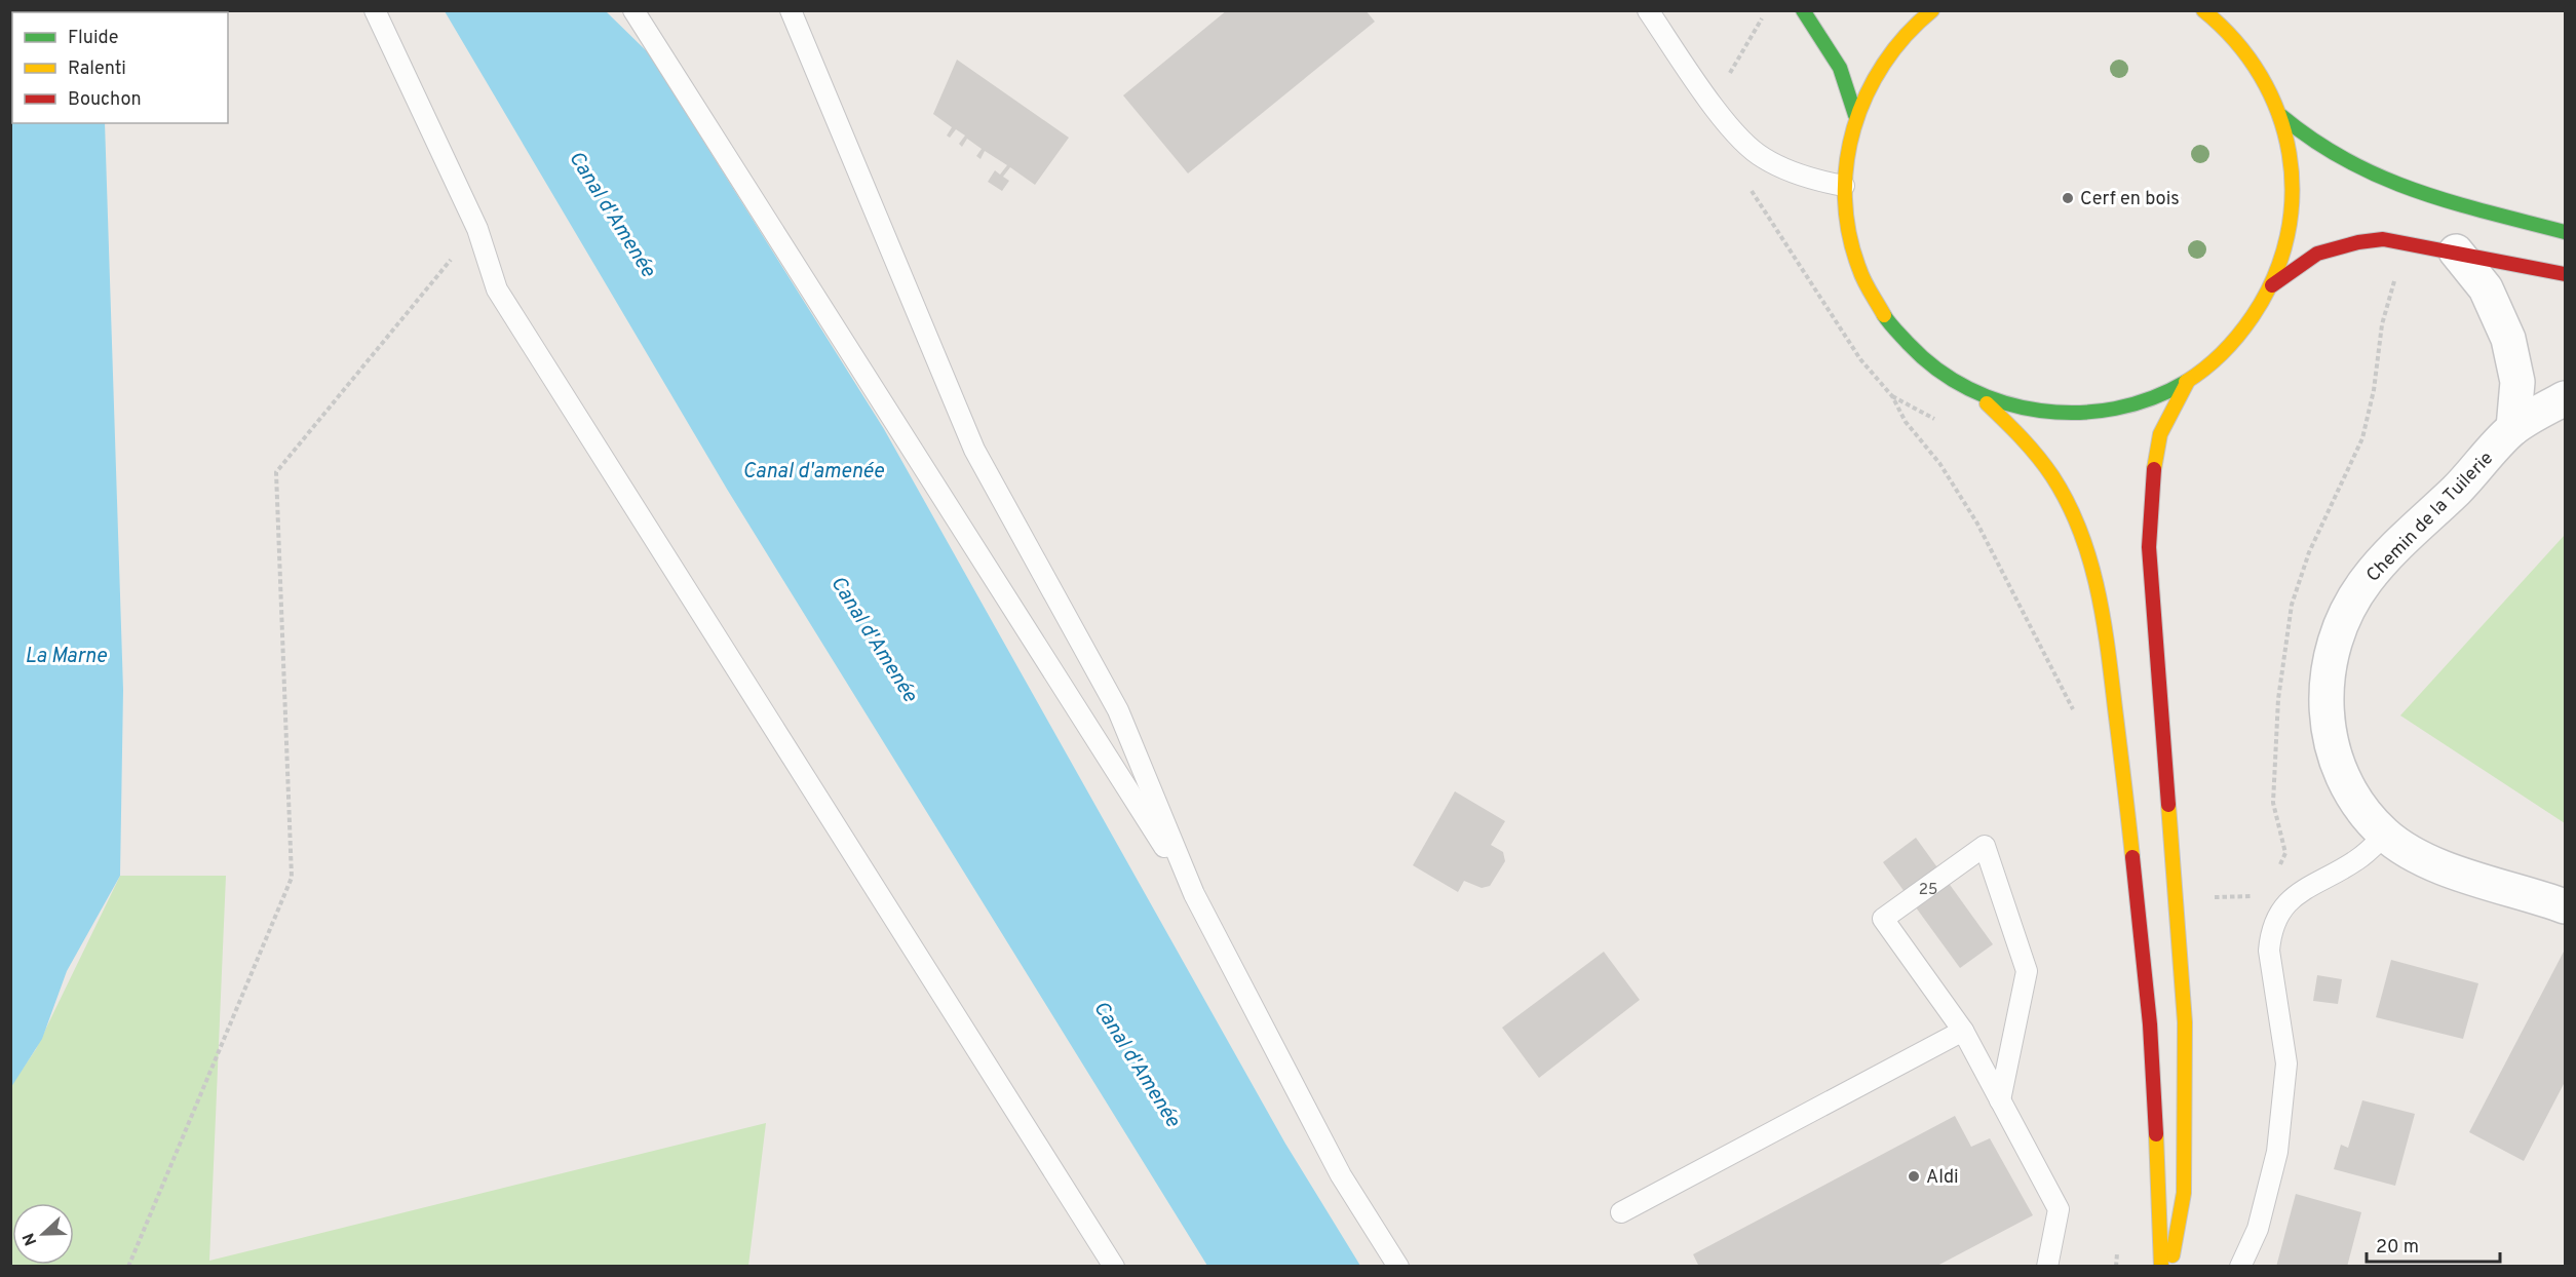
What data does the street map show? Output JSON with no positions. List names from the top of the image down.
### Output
{
  "streets": {
    "street": ["Chemin de la Tuilerie"]
  },
  "water": ["Canal d'Amenée", "Canal d'amenée", "La Marne"],
  "places": ["Cerf en bois", "Aldi"],
  "house_numbers": ["25"],
  "legend": ["Fluide", "Ralenti", "Bouchon"],
  "scale_bar": "20 m",
  "north": "left"
}
